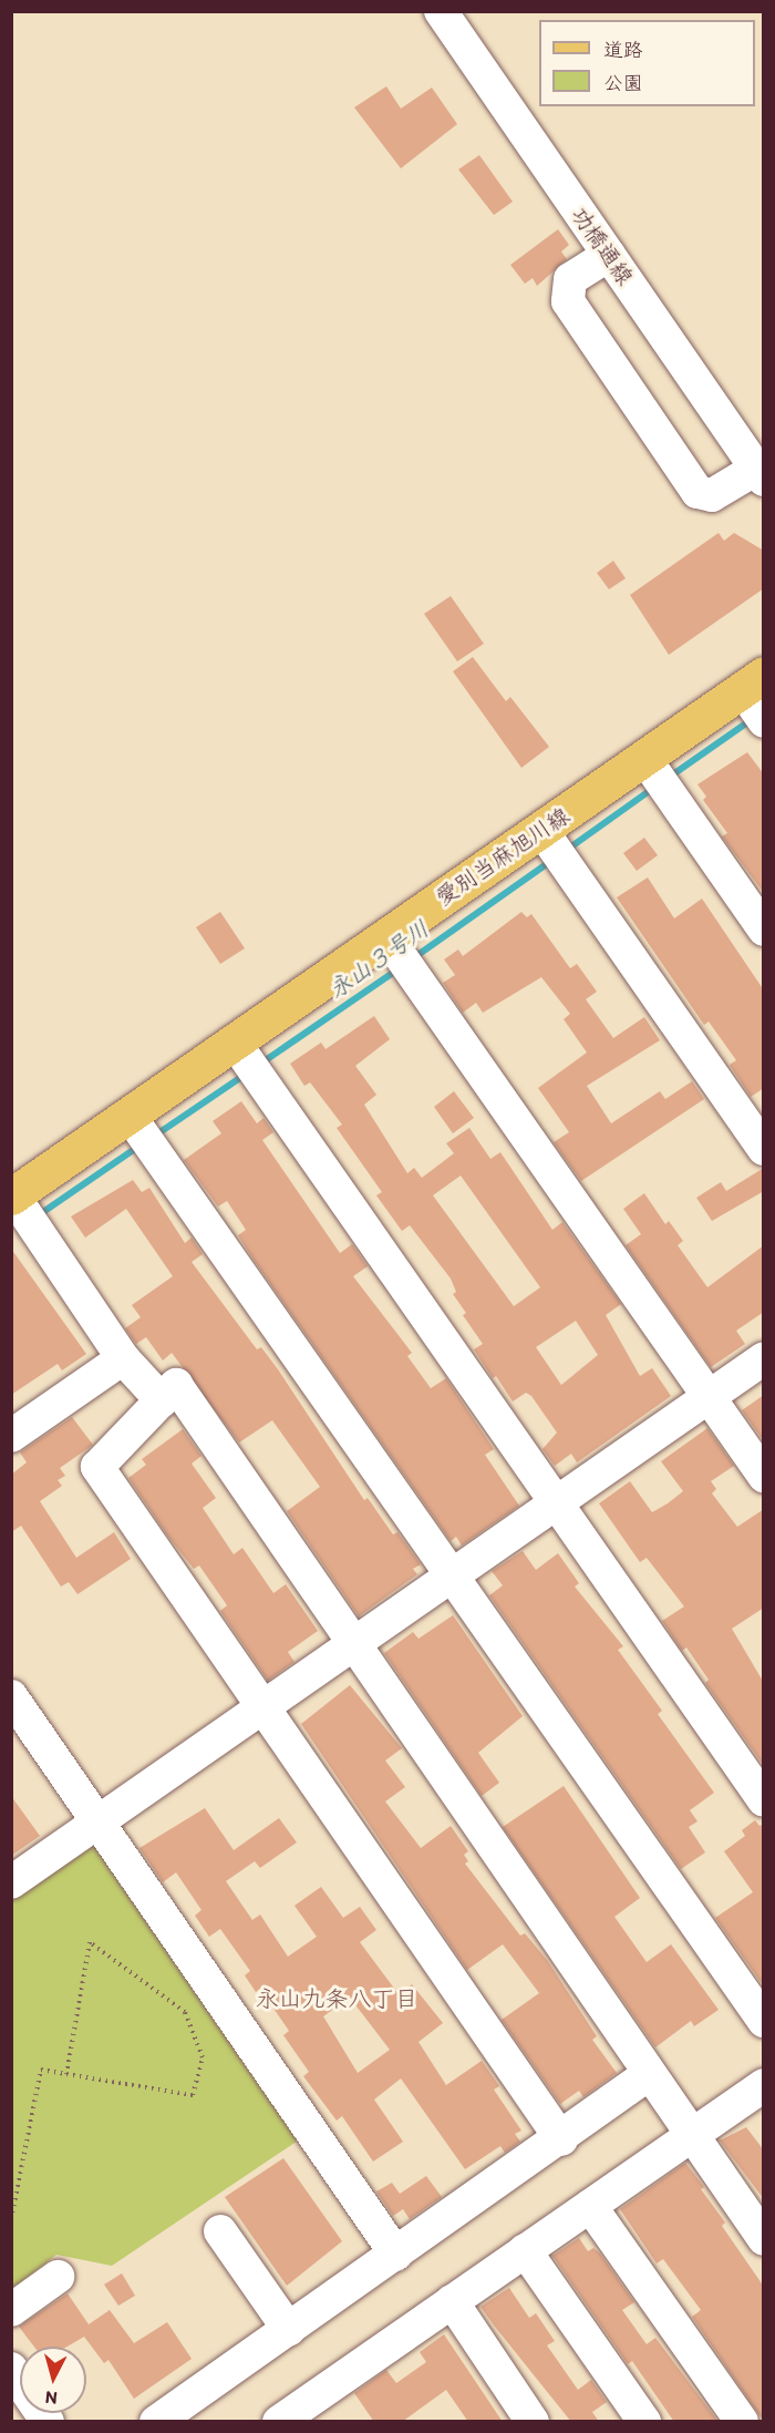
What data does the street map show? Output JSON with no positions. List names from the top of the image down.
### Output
{
  "streets": {
    "main road": ["愛別当麻旭川線"],
    "street": ["功橋通線"]
  },
  "districts": ["永山九条八丁目"],
  "water": ["永山３号川"],
  "legend": ["道路", "公園"],
  "north": "bottom"
}
